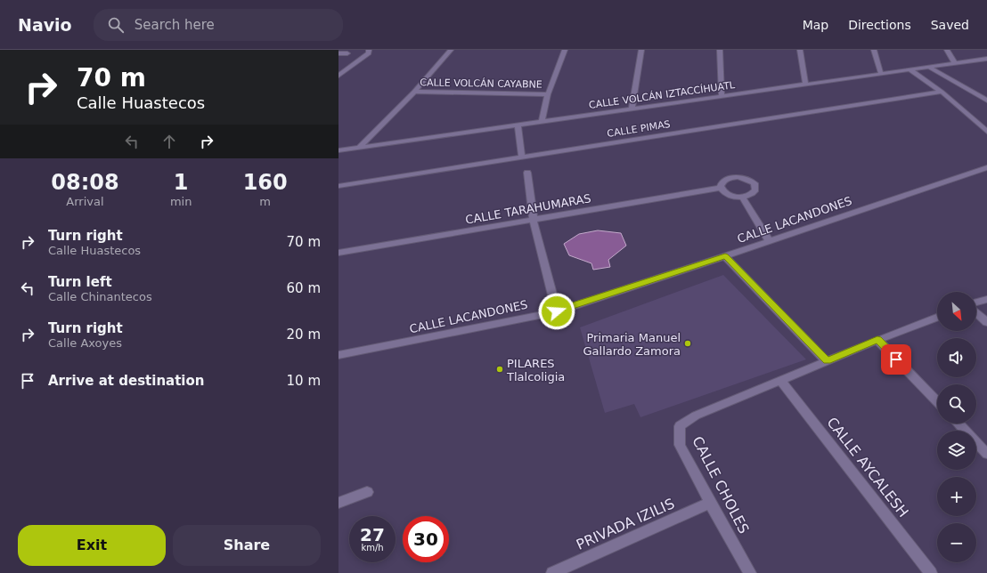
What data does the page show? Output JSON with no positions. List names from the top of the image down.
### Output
{
  "streets": {
    "street": [
      "CALLE VOLCÁN CAYABNE",
      "CALLE VOLCÁN IZTACCÍHUATL",
      "CALLE PIMAS",
      "CALLE TARAHUMARAS",
      "CALLE LACANDONES",
      "CALLE AYCALESH",
      "CALLE CHOLES",
      "PRIVADA IZILIS"
    ]
  },
  "crossings": [
    ["CALLE AYCALESH", "CALLE CHOLES"],
    ["CALLE CHOLES", "PRIVADA IZILIS"]
  ],
  "places": ["Primaria Manuel Gallardo Zamora", "PILARES Tlalcoligia"],
  "north": "bottom right",
  "page": {
    "header": "Navio",
    "search": "Search here",
    "nav": ["Map", "Directions", "Saved"],
    "turn": ["70 m", "Calle Huastecos"],
    "eta": [
      "08:08",
      "Arrival",
      "1",
      "min",
      "160",
      "m"
    ],
    "list": [
      {
        "name": "Turn right",
        "note": "Calle Huastecos",
        "value": "70 m"
      },
      {
        "name": "Turn left",
        "note": "Calle Chinantecos",
        "value": "60 m"
      },
      {
        "name": "Turn right",
        "note": "Calle Axoyes",
        "value": "20 m"
      },
      {
        "name": "Arrive at destination",
        "value": "10 m"
      }
    ],
    "map_buttons": ["+", "−"],
    "speed": "27 km/h",
    "limit": "30",
    "buttons": ["Exit", "Share"]
  }
}
